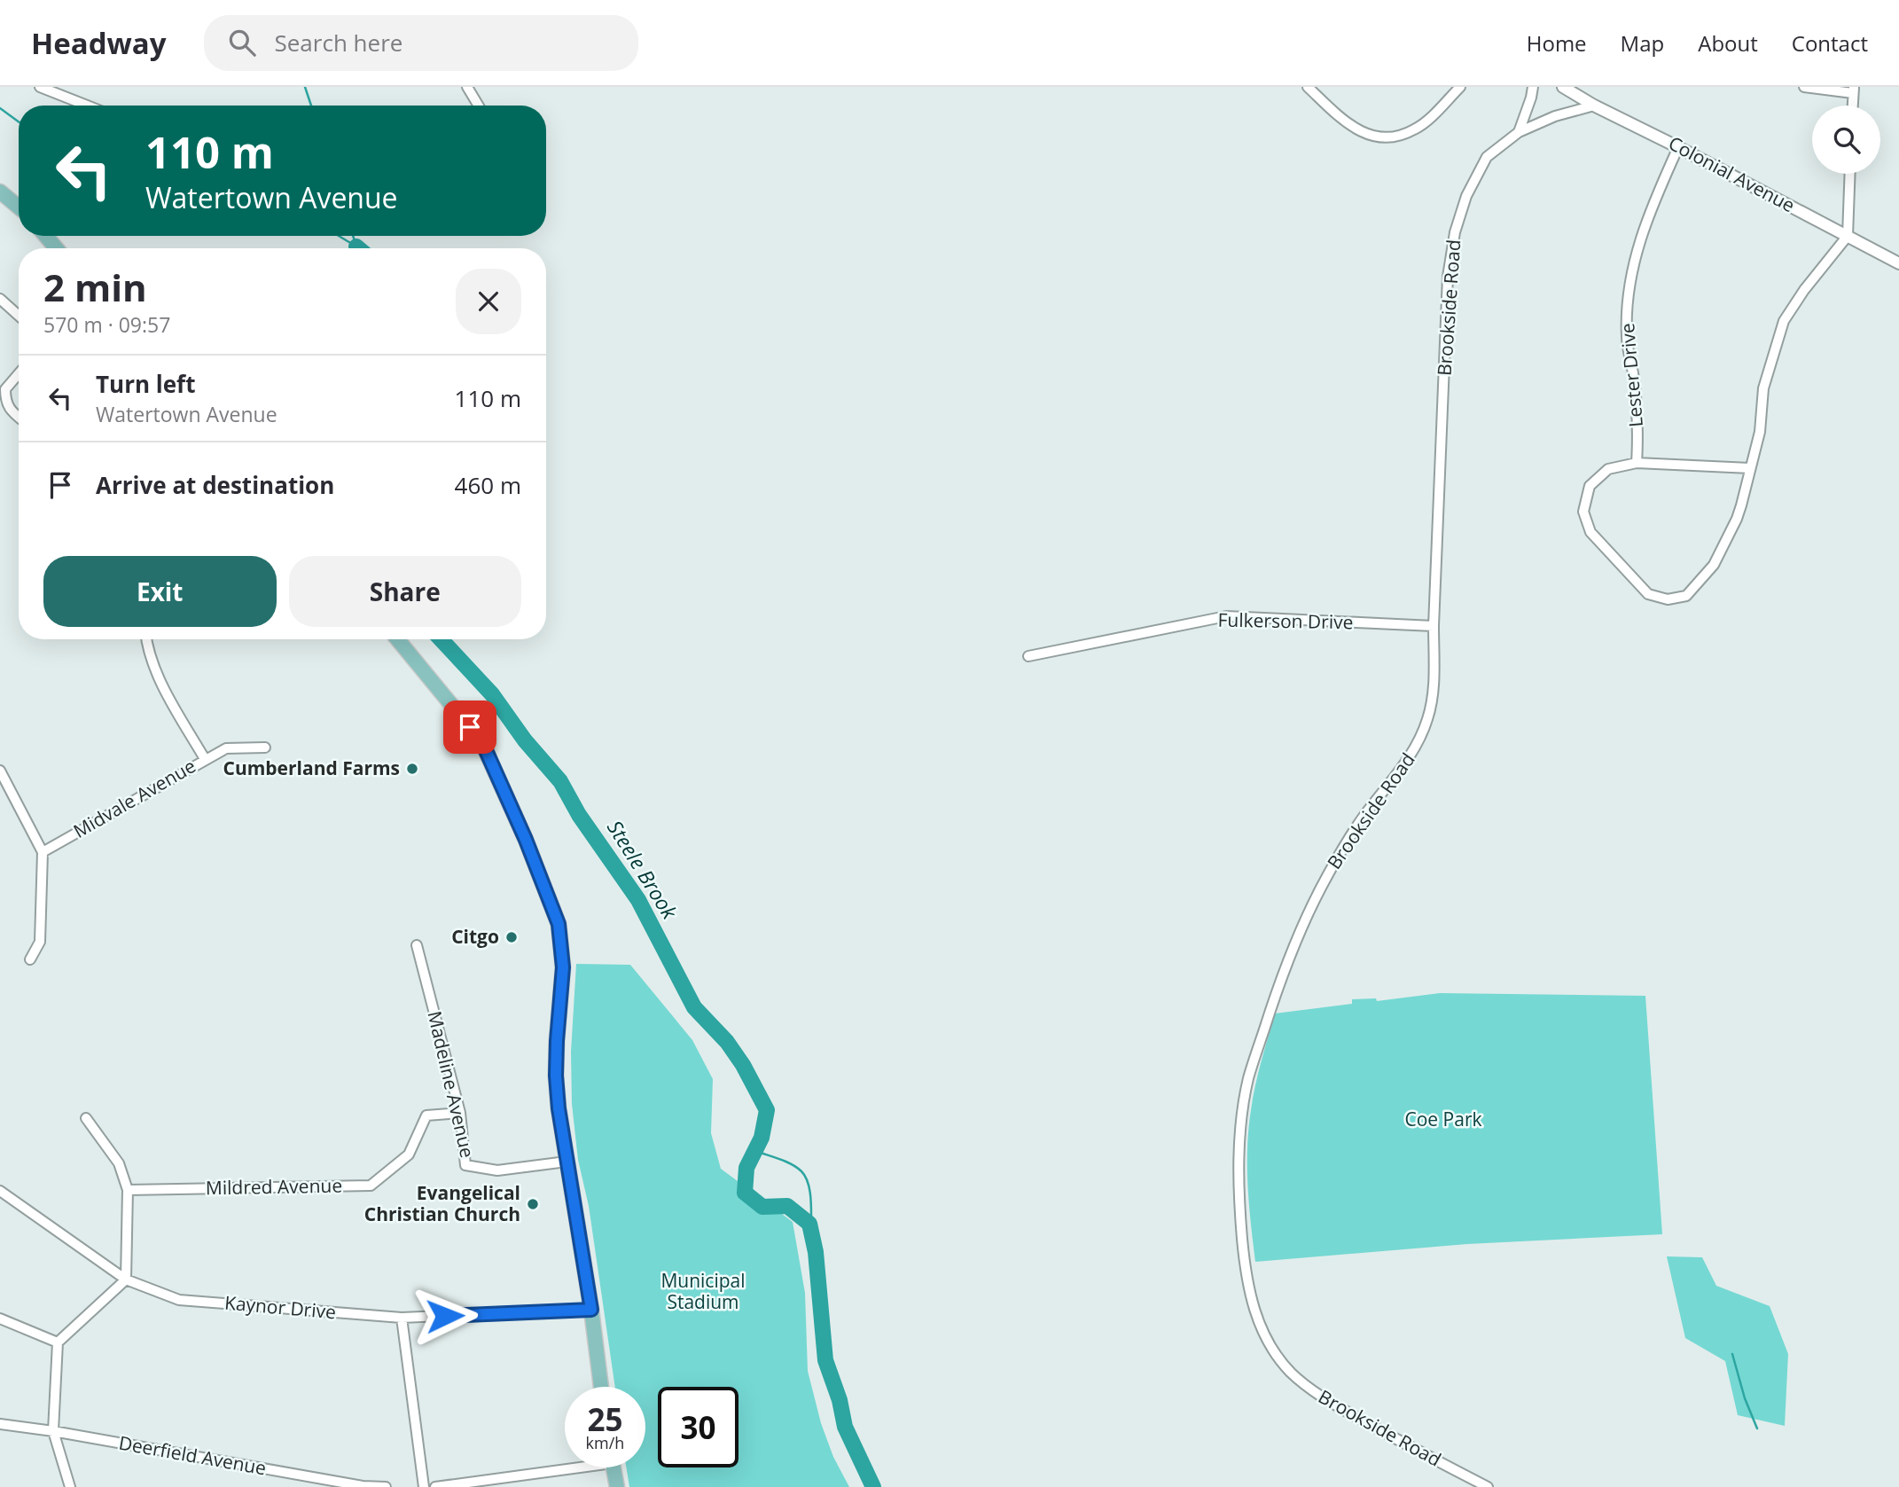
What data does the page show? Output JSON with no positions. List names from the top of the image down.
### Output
{
  "streets": {
    "street": [
      "Colonial Avenue",
      "Brookside Road",
      "Lester Drive",
      "Fulkerson Drive",
      "Midvale Avenue",
      "Madeline Avenue",
      "Mildred Avenue",
      "Kaynor Drive",
      "Deerfield Avenue"
    ]
  },
  "crossings": [
    ["Colonial Avenue", "Brookside Road"],
    ["Colonial Avenue", "Lester Drive"],
    ["Brookside Road", "Fulkerson Drive"],
    ["Madeline Avenue", "Mildred Avenue"]
  ],
  "water": ["Steele Brook"],
  "parks": ["Coe Park", "Municipal Stadium"],
  "places": ["Cumberland Farms", "Citgo", "Evangelical Christian Church"],
  "page": {
    "header": "Headway",
    "search": "Search here",
    "nav": [
      "Home",
      "Map",
      "About",
      "Contact"
    ],
    "turn": ["110 m", "Watertown Avenue"],
    "heading": ["2 min", "570 m · 09:57"],
    "list": [
      {
        "name": "Turn left",
        "note": "Watertown Avenue",
        "value": "110 m"
      },
      {
        "name": "Arrive at destination",
        "value": "460 m"
      }
    ],
    "buttons": ["Exit", "Share"],
    "speed": "25 km/h",
    "limit": "30"
  }
}
